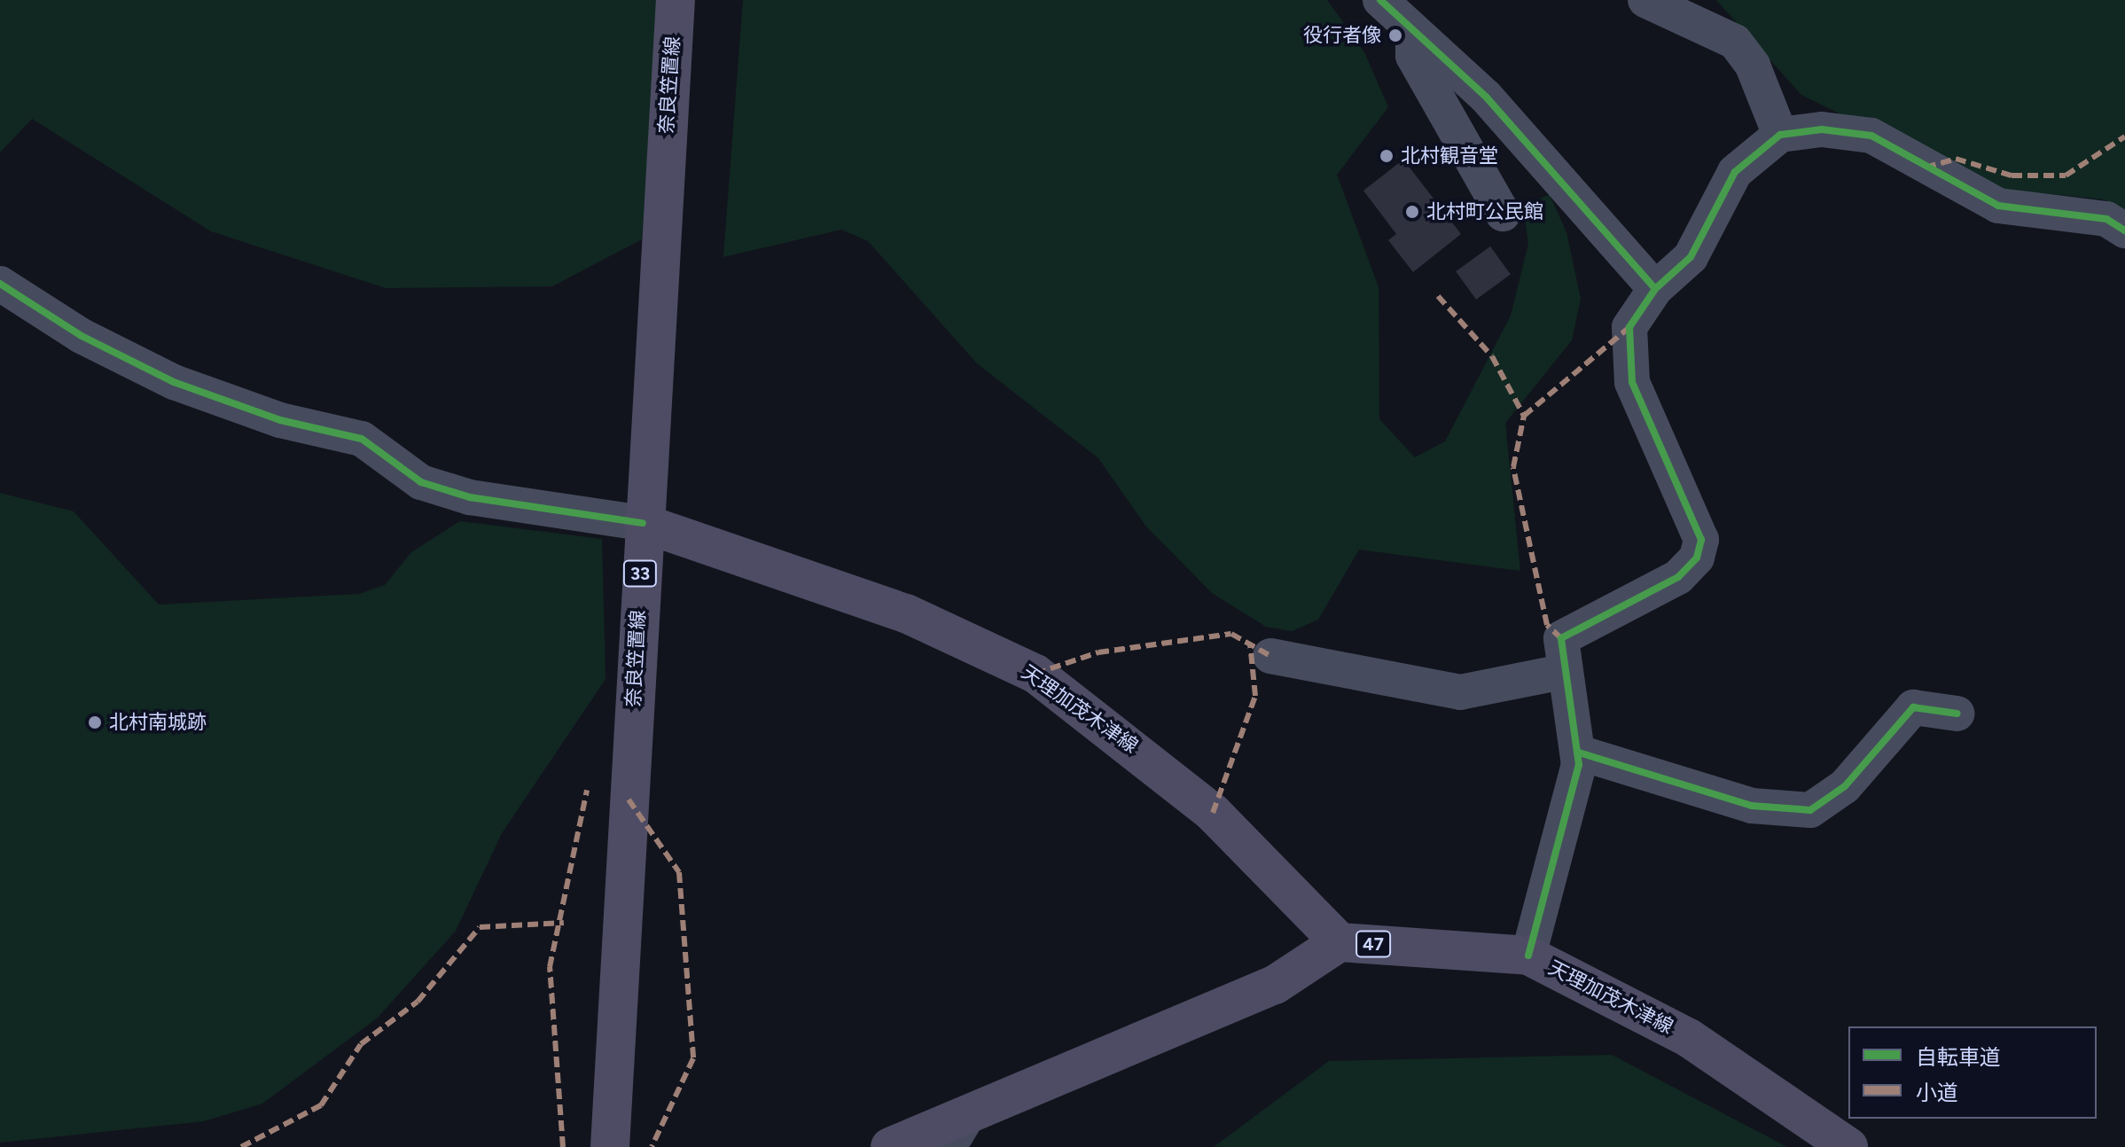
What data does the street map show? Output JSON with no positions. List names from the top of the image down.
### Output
{
  "streets": {
    "main road": [
      "奈良笠置線",
      "33",
      "天理加茂木津線",
      "47"
    ]
  },
  "crossings": [
    ["奈良笠置線", "天理加茂木津線"],
    ["天理加茂木津線", "47"]
  ],
  "places": [
    "役行者像",
    "北村観音堂",
    "北村町公民館",
    "北村南城跡"
  ],
  "legend": ["自転車道", "小道"]
}
